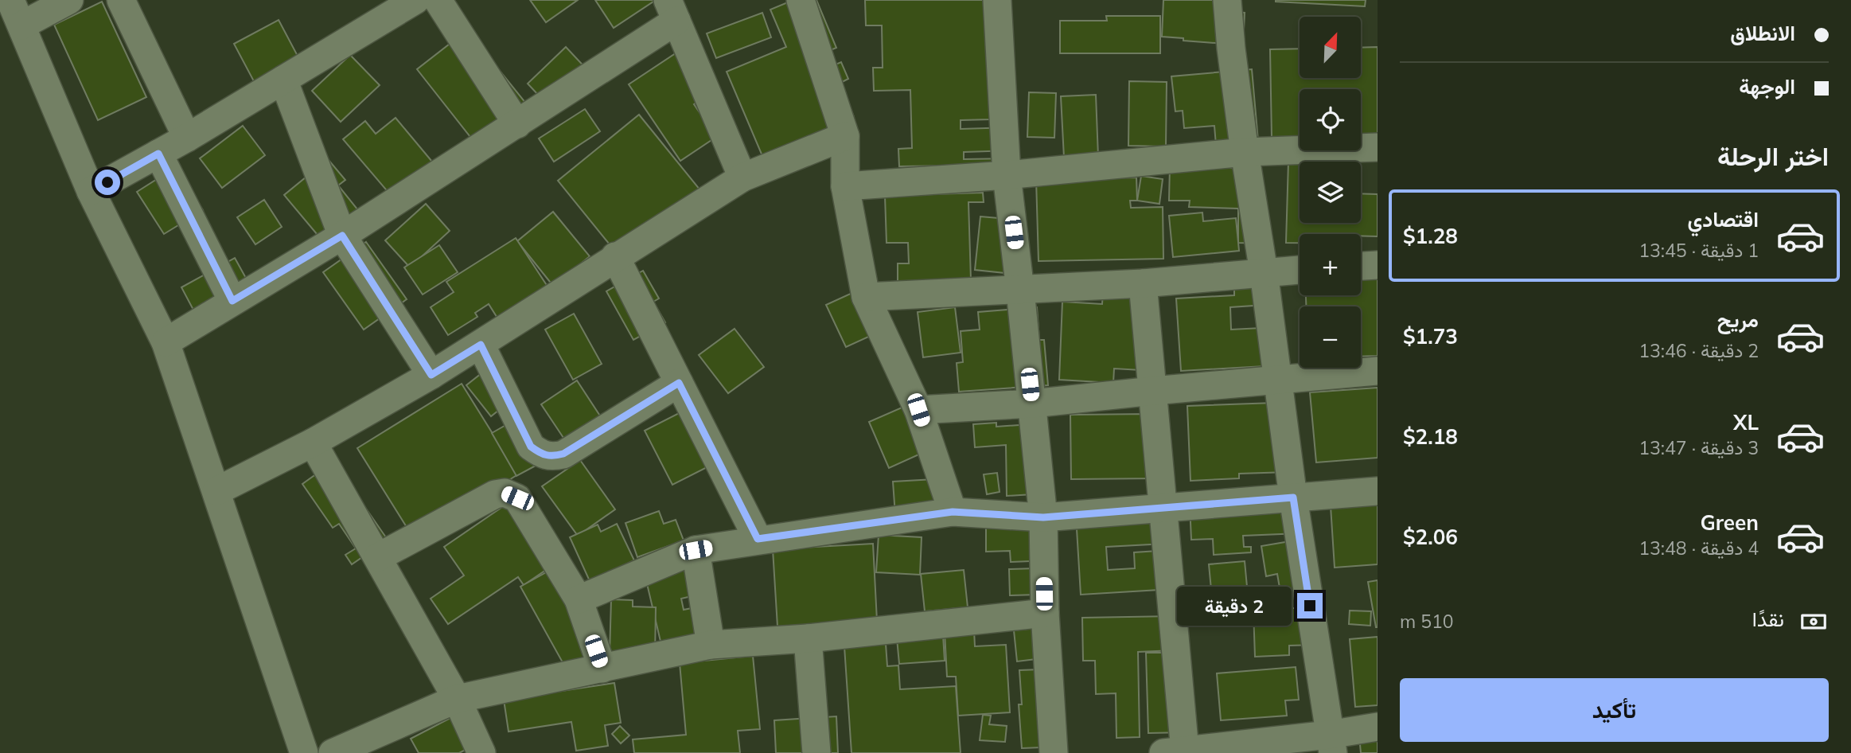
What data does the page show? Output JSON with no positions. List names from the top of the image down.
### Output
{
  "north": "top right",
  "page": {
    "banner": ["الانطلاق", "الوجهة"],
    "map_buttons": ["+", "−"],
    "heading": "اختر الرحلة",
    "list": [
      {
        "name": "اقتصادي",
        "note": "1 دقيقة · 13:45",
        "value": "$1.28"
      },
      {
        "name": "مريح",
        "note": "2 دقيقة · 13:46",
        "value": "$1.73"
      },
      {
        "name": "XL",
        "note": "3 دقيقة · 13:47",
        "value": "$2.18"
      },
      {
        "name": "Green",
        "note": "4 دقيقة · 13:48",
        "value": "$2.06"
      }
    ],
    "bubble": "2 دقيقة",
    "pay": ["نقدًا", "510 m"],
    "buttons": "تأكيد"
  }
}
